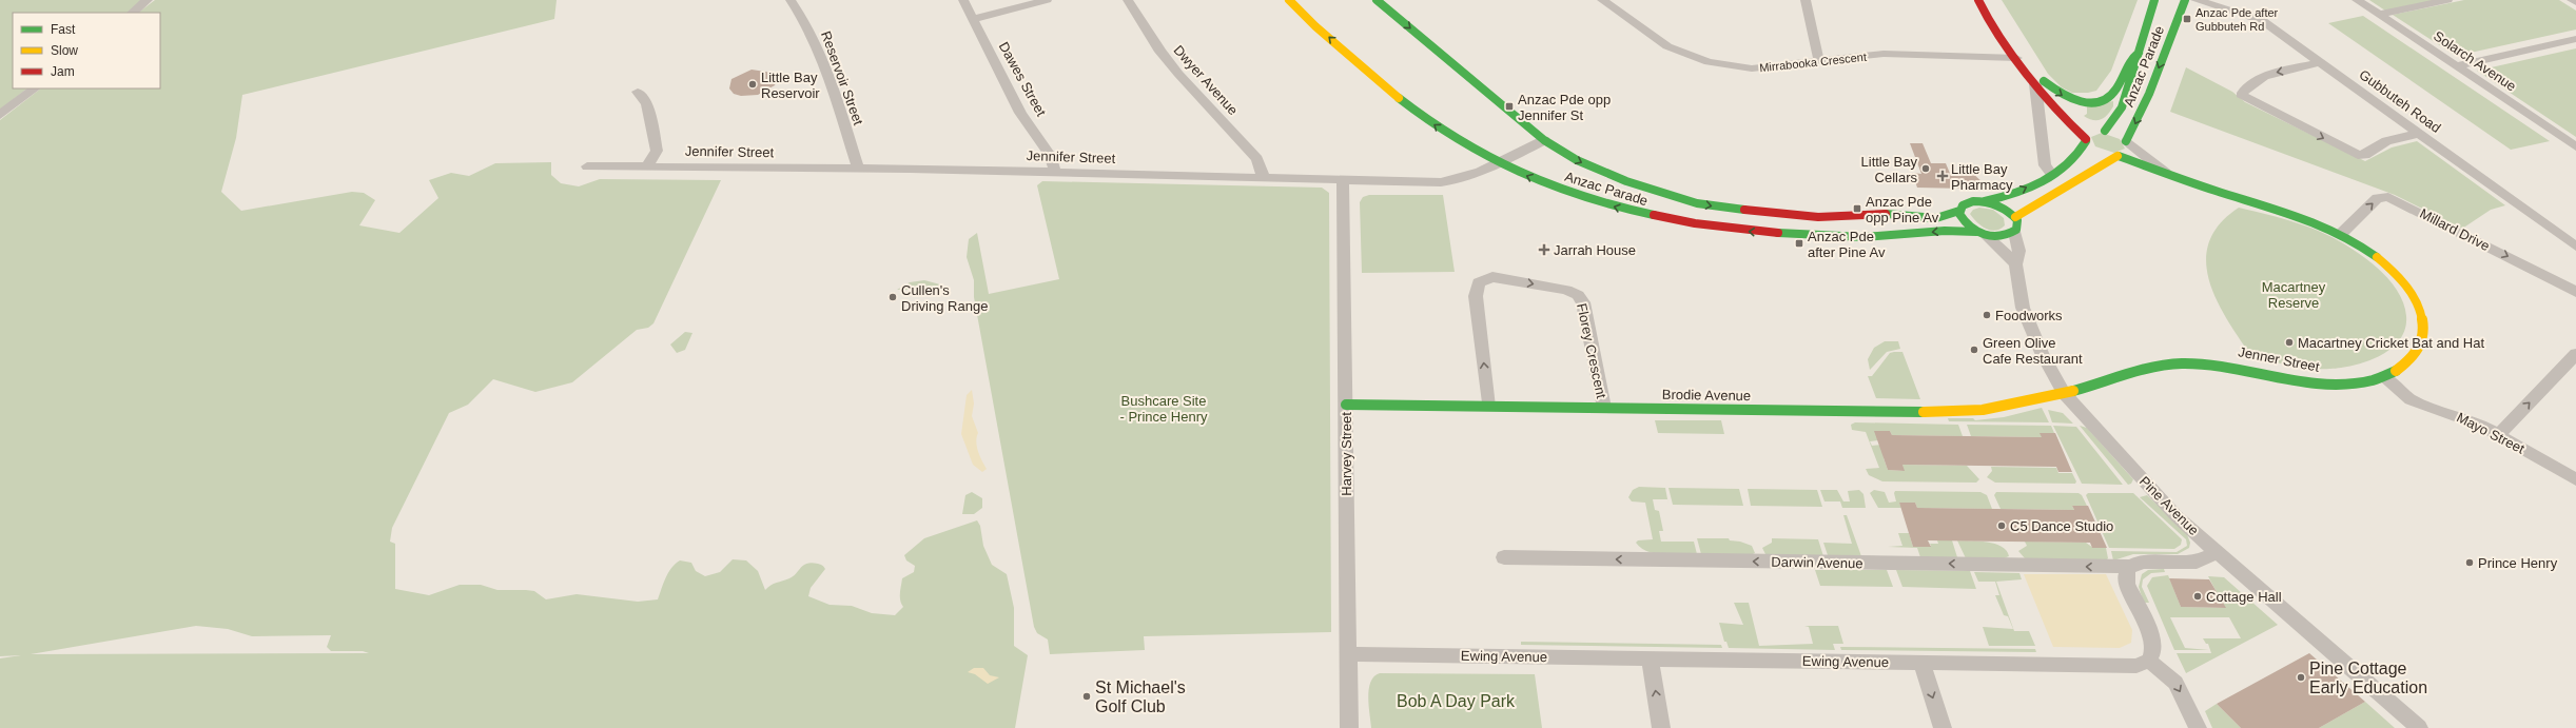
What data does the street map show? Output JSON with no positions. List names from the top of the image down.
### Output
{
  "streets": {
    "main road": ["Anzac Parade", "Jenner Street", "Brodie Avenue"],
    "street": [
      "Solarch Avenue",
      "Mirrabooka Crescent",
      "Reservoir Street",
      "Dawes Street",
      "Dwyer Avenue",
      "Gubbuteh Road",
      "Jennifer Street",
      "Millard Drive",
      "Florey Crescent",
      "Mayo Street",
      "Harvey Street",
      "Pine Avenue",
      "Darwin Avenue",
      "Ewing Avenue"
    ]
  },
  "crossings": [
    ["Anzac Parade", "Jennifer Street"],
    ["Anzac Parade", "Jenner Street"],
    ["Anzac Parade", "Pine Avenue"],
    ["Reservoir Street", "Jennifer Street"],
    ["Dawes Street", "Jennifer Street"],
    ["Dwyer Avenue", "Jennifer Street"],
    ["Jennifer Street", "Harvey Street"],
    ["Millard Drive", "Jenner Street"],
    ["Florey Crescent", "Brodie Avenue"],
    ["Jenner Street", "Brodie Avenue"],
    ["Jenner Street", "Mayo Street"],
    ["Jenner Street", "Pine Avenue"],
    ["Brodie Avenue", "Harvey Street"],
    ["Brodie Avenue", "Pine Avenue"],
    ["Harvey Street", "Ewing Avenue"]
  ],
  "one_way": ["Millard Drive", "Darwin Avenue"],
  "parks": ["Macartney Reserve", "Bushcare Site - Prince Henry", "Bob A Day Park"],
  "places": {
    "transit": [
      "Anzac Pde after Gubbuteh Rd",
      "Anzac Pde opp Jennifer St",
      "Anzac Pde opp Pine Av",
      "Anzac Pde after Pine Av"
    ],
    "other": [
      "Little Bay Reservoir",
      "Little Bay Cellars",
      "Cullen's Driving Range",
      "Foodworks",
      "Macartney Cricket Bat and Hat",
      "Green Olive Cafe Restaurant",
      "C5 Dance Studio",
      "Prince Henry",
      "Cottage Hall",
      "Pine Cottage Early Education",
      "St Michael's Golf Club"
    ],
    "health": ["Little Bay Pharmacy", "Jarrah House"]
  },
  "legend": ["Fast", "Slow", "Jam"]
}
